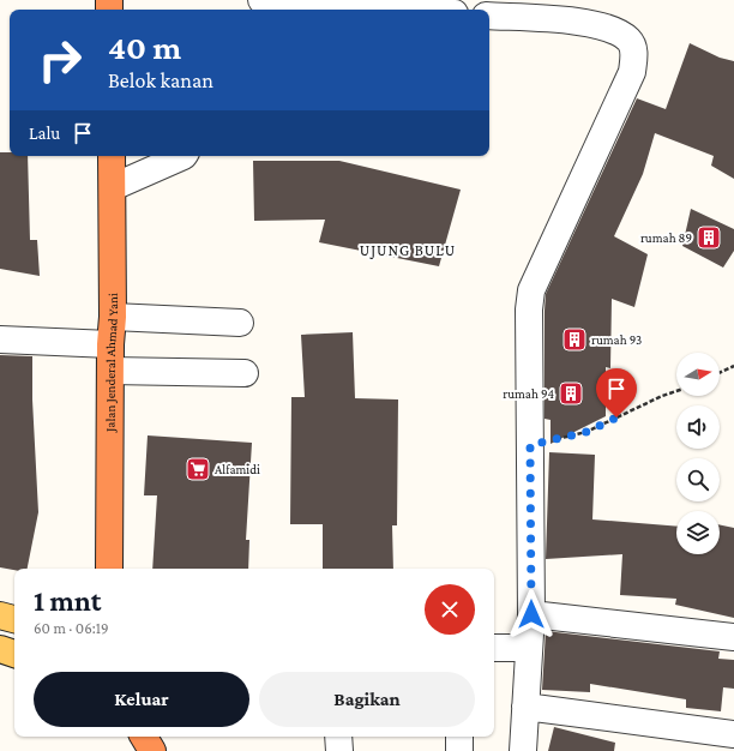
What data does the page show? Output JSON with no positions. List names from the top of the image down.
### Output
{
  "streets": {
    "highway": ["Jalan Jenderal Ahmad Yani"]
  },
  "districts": ["UJUNG BULU"],
  "places": {
    "building": ["rumah 89", "rumah 93", "rumah 94"],
    "supermarket": ["Alfamidi"]
  },
  "north": "right",
  "page": {
    "turn": ["40 m", "Belok kanan"],
    "then": "Lalu",
    "heading": ["1 mnt", "60 m · 06:19"],
    "buttons": ["Keluar", "Bagikan"]
  }
}
